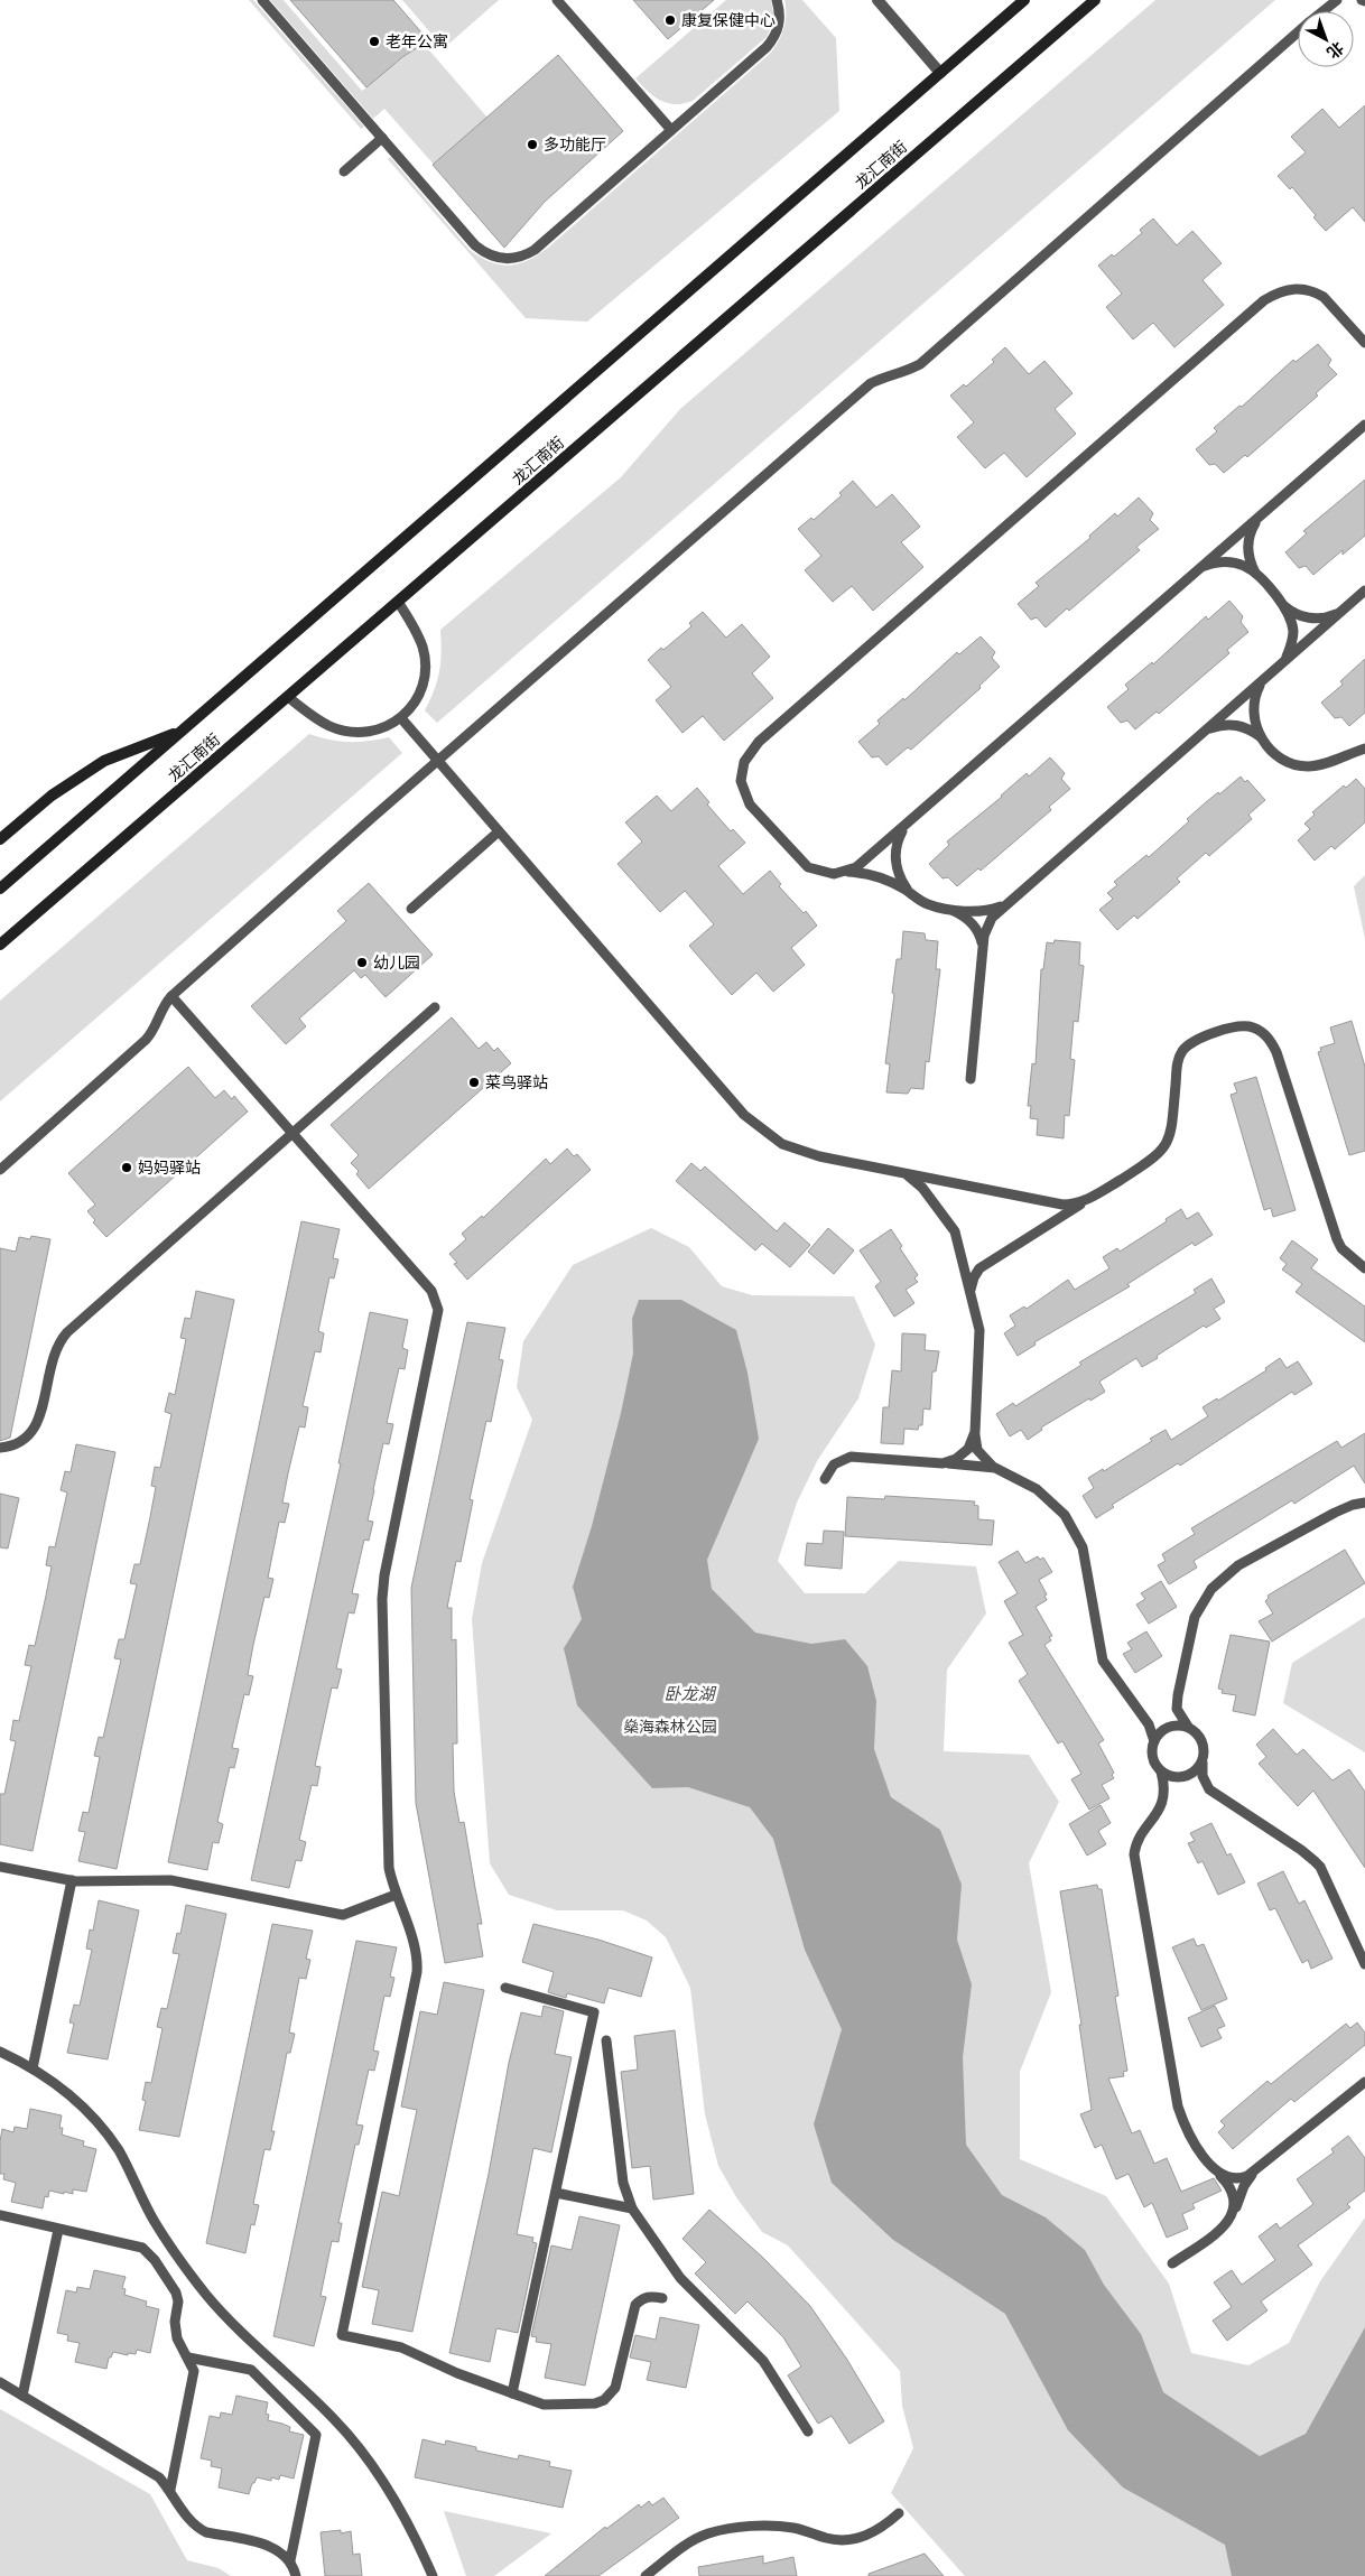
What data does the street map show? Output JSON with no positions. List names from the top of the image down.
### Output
{
  "streets": {
    "main road": ["龙汇南街"]
  },
  "water": ["卧龙湖"],
  "parks": ["燊海森林公园"],
  "places": [
    "康复保健中心",
    "老年公寓",
    "多功能厅",
    "幼儿园",
    "菜鸟驿站",
    "妈妈驿站"
  ],
  "north": "bottom right"
}
